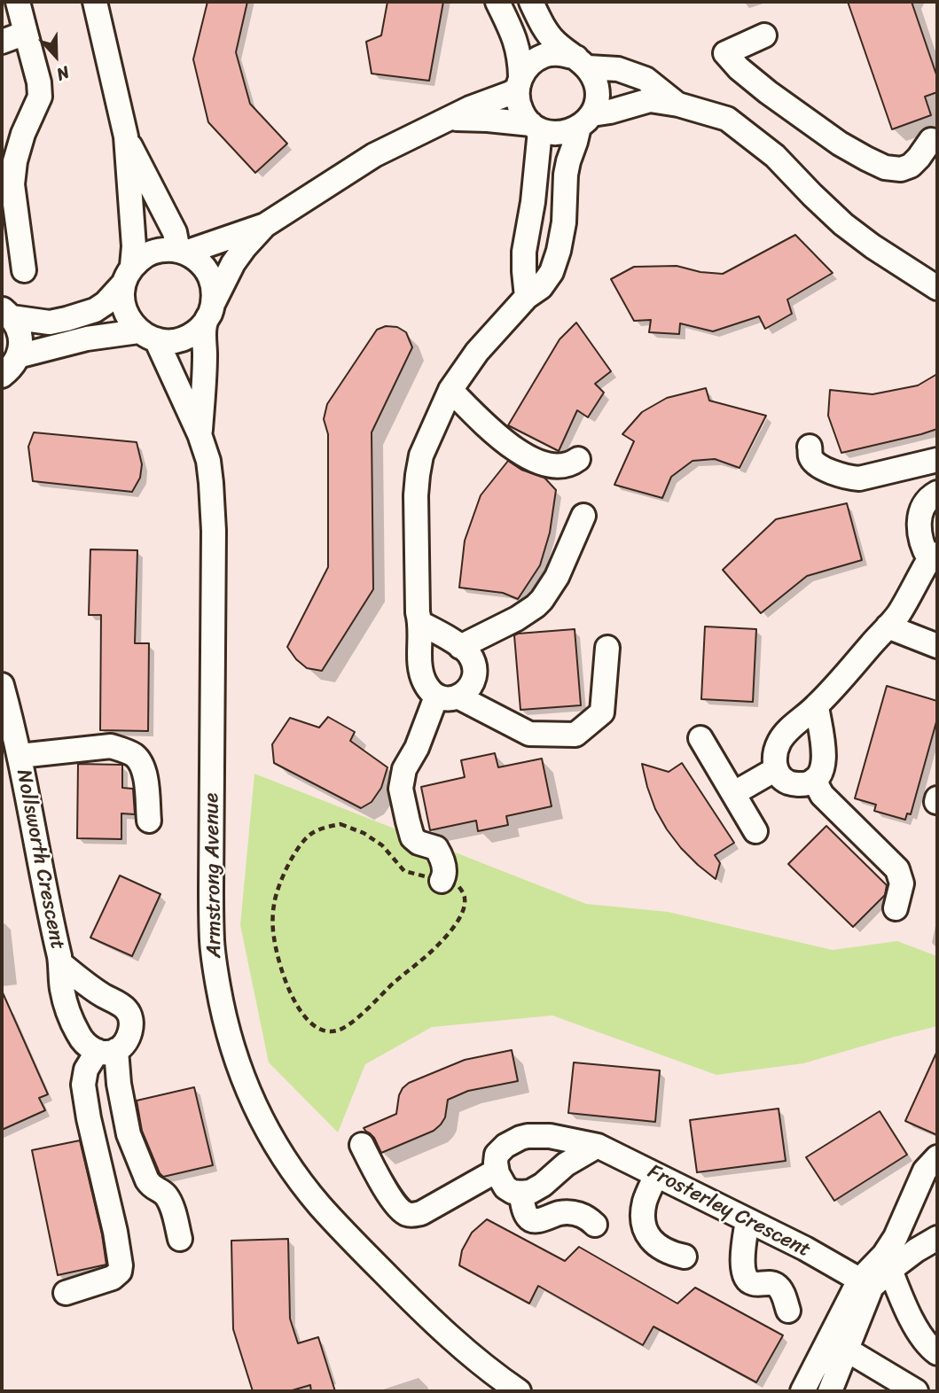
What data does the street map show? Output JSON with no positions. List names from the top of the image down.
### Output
{
  "streets": {
    "street": ["Nollsworth Crescent", "Armstrong Avenue", "Frosterley Crescent"]
  },
  "north": "bottom"
}
